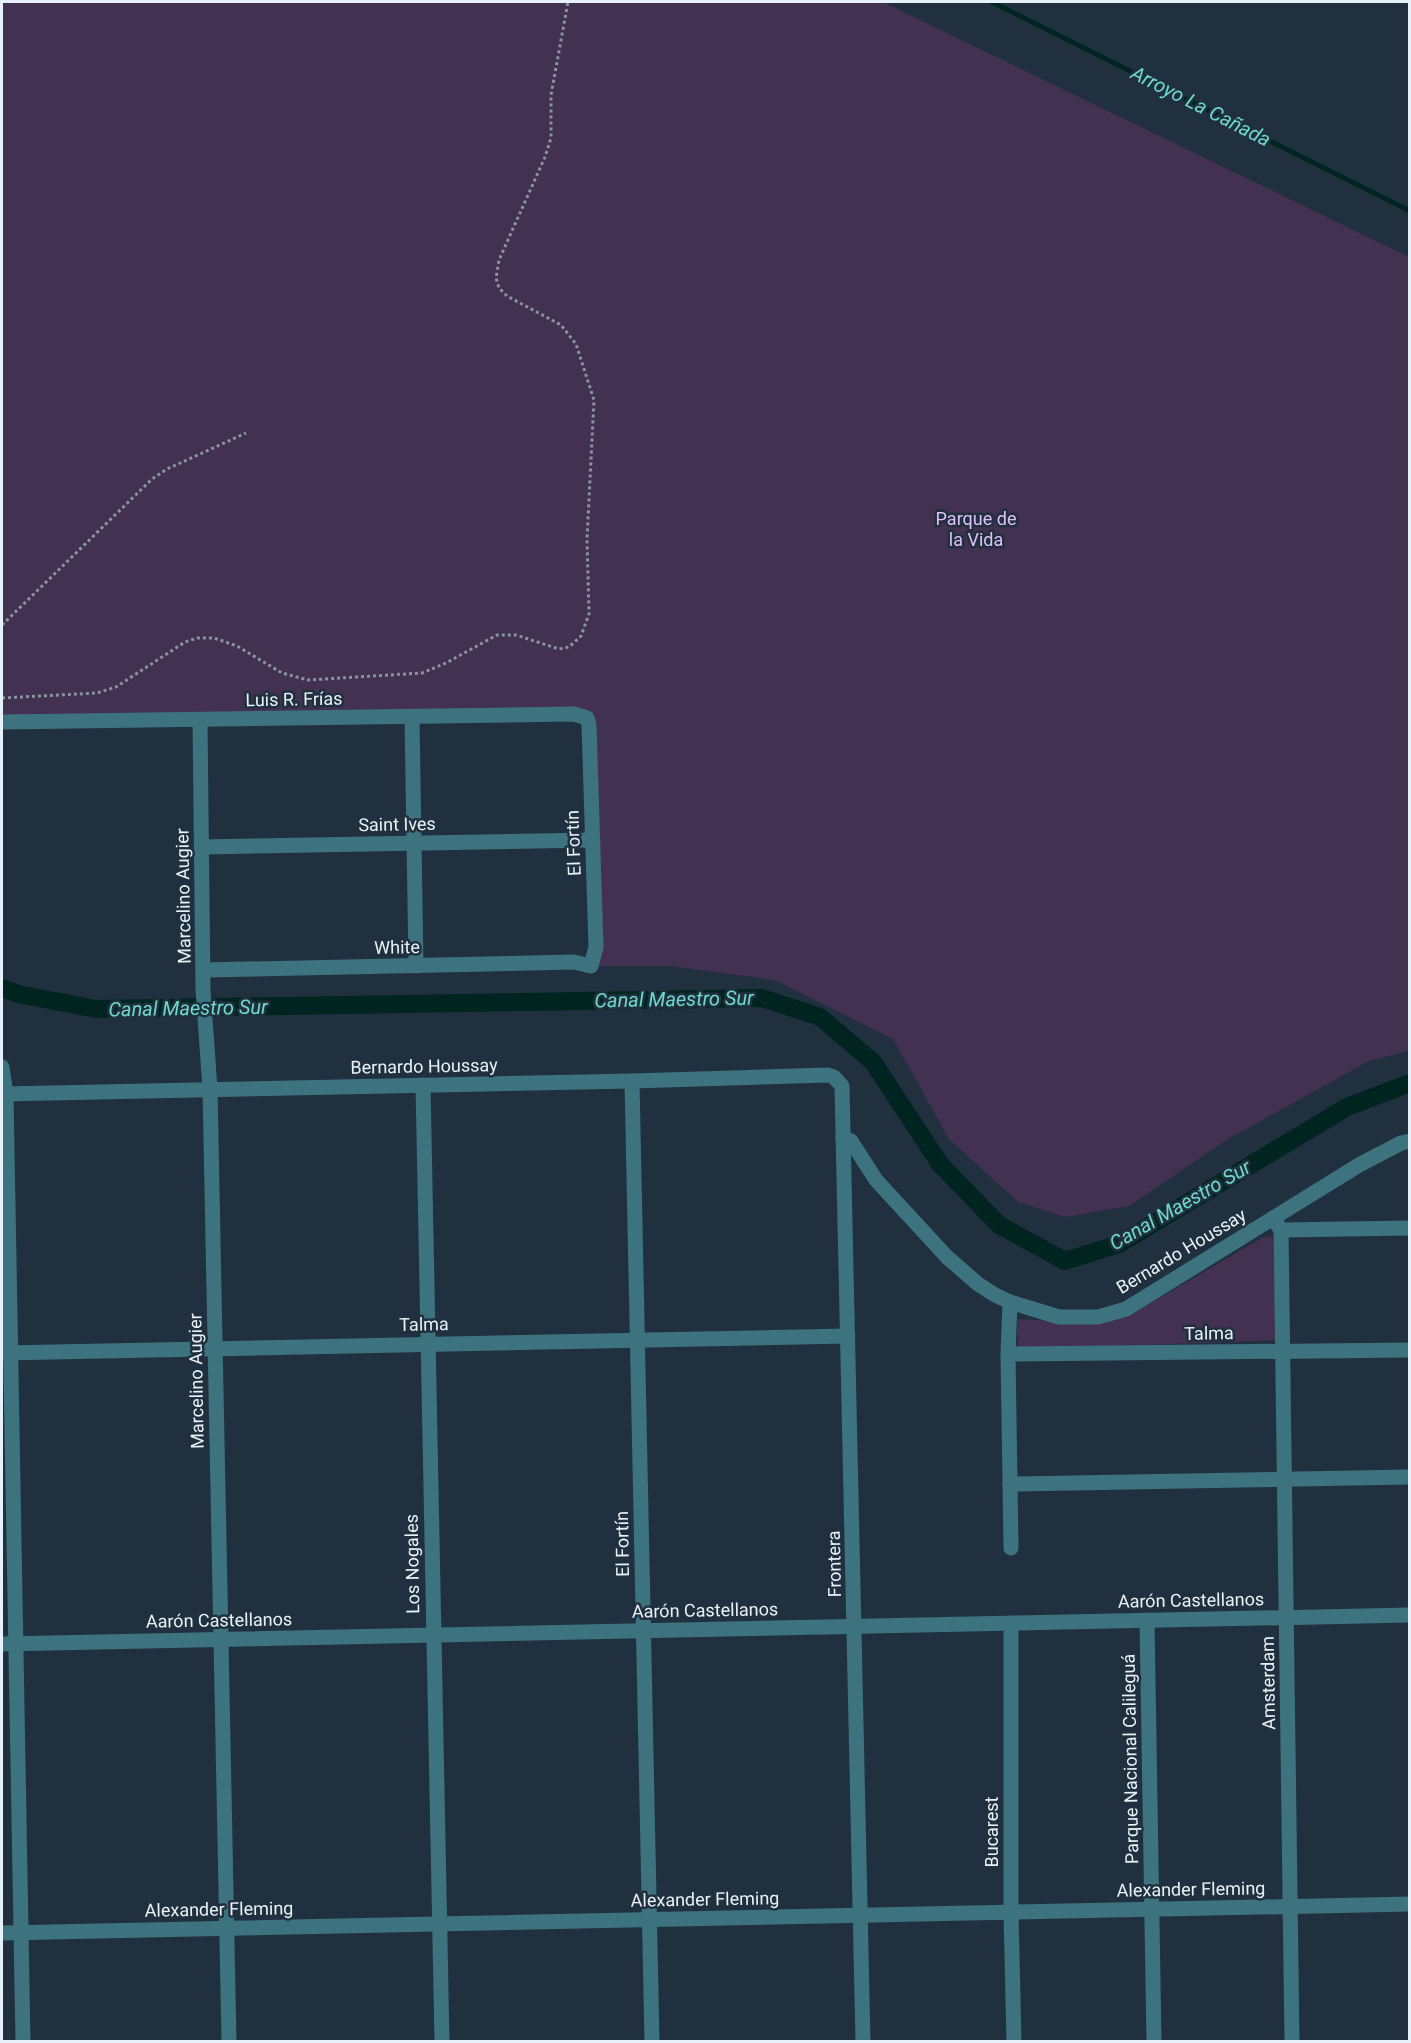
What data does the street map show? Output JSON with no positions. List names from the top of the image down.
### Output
{
  "streets": {
    "street": [
      "Luis R. Frías",
      "Saint Ives",
      "El Fortín",
      "Marcelino Augier",
      "White",
      "Bernardo Houssay",
      "Talma",
      "Los Nogales",
      "Frontera",
      "Aarón Castellanos",
      "Amsterdam",
      "Parque Nacional Calileguá",
      "Bucarest",
      "Alexander Fleming"
    ]
  },
  "crossings": [
    ["Luis R. Frías", "El Fortín"],
    ["Luis R. Frías", "Marcelino Augier"],
    ["Saint Ives", "El Fortín"],
    ["Saint Ives", "Marcelino Augier"],
    ["El Fortín", "White"],
    ["El Fortín", "Bernardo Houssay"],
    ["El Fortín", "Talma"],
    ["El Fortín", "Aarón Castellanos"],
    ["El Fortín", "Alexander Fleming"],
    ["Marcelino Augier", "White"],
    ["Marcelino Augier", "Bernardo Houssay"],
    ["Marcelino Augier", "Talma"],
    ["Marcelino Augier", "Aarón Castellanos"],
    ["Marcelino Augier", "Alexander Fleming"],
    ["Bernardo Houssay", "Los Nogales"],
    ["Bernardo Houssay", "Frontera"],
    ["Bernardo Houssay", "Amsterdam"],
    ["Talma", "Los Nogales"],
    ["Talma", "Frontera"],
    ["Talma", "Amsterdam"],
    ["Los Nogales", "Aarón Castellanos"],
    ["Los Nogales", "Alexander Fleming"],
    ["Frontera", "Aarón Castellanos"],
    ["Frontera", "Alexander Fleming"],
    ["Aarón Castellanos", "Amsterdam"],
    ["Aarón Castellanos", "Parque Nacional Calileguá"],
    ["Aarón Castellanos", "Bucarest"],
    ["Amsterdam", "Alexander Fleming"],
    ["Parque Nacional Calileguá", "Alexander Fleming"],
    ["Bucarest", "Alexander Fleming"]
  ],
  "water": ["Arroyo La Cañada", "Canal Maestro Sur"],
  "parks": ["Parque de la Vida"]
}
